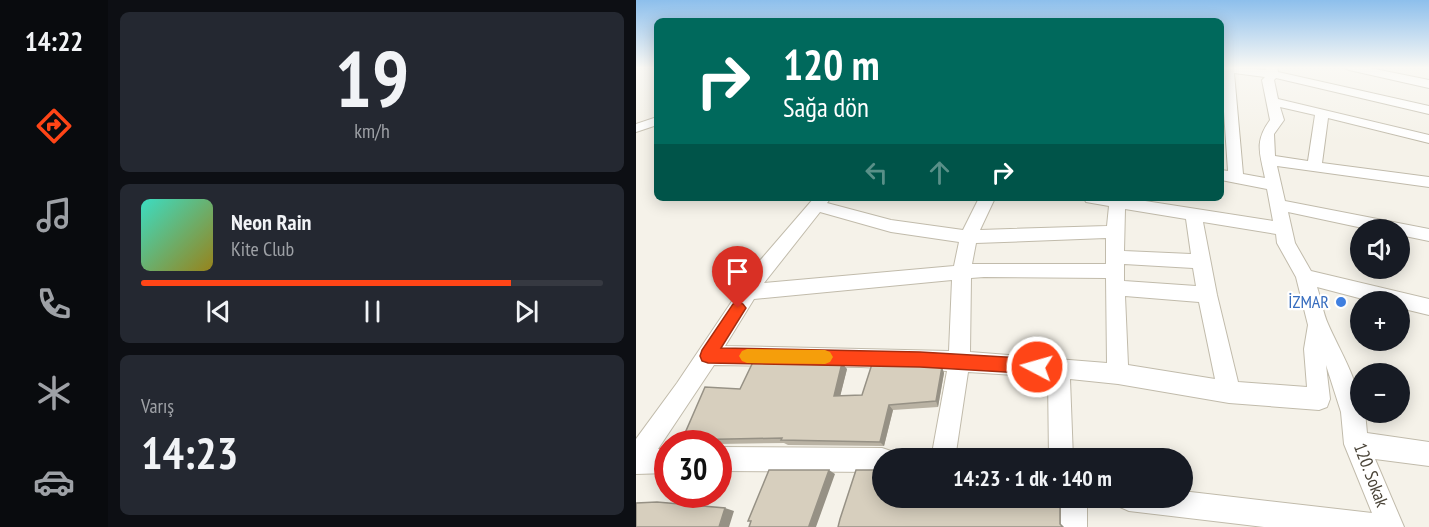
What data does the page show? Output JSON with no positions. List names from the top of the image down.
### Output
{
  "streets": {
    "street": ["120. Sokak"]
  },
  "places": ["İZMAR"],
  "page": {
    "tabs": "14:22",
    "tile": [
      ["19", "km/h"],
      ["Varış", "14:23"]
    ],
    "turn": ["120 m", "Sağa dön"],
    "song": ["Neon Rain", "Kite Club"],
    "map_buttons": ["+", "−"],
    "limit": "30",
    "trip": "14:23 · 1 dk · 140 m"
  }
}
